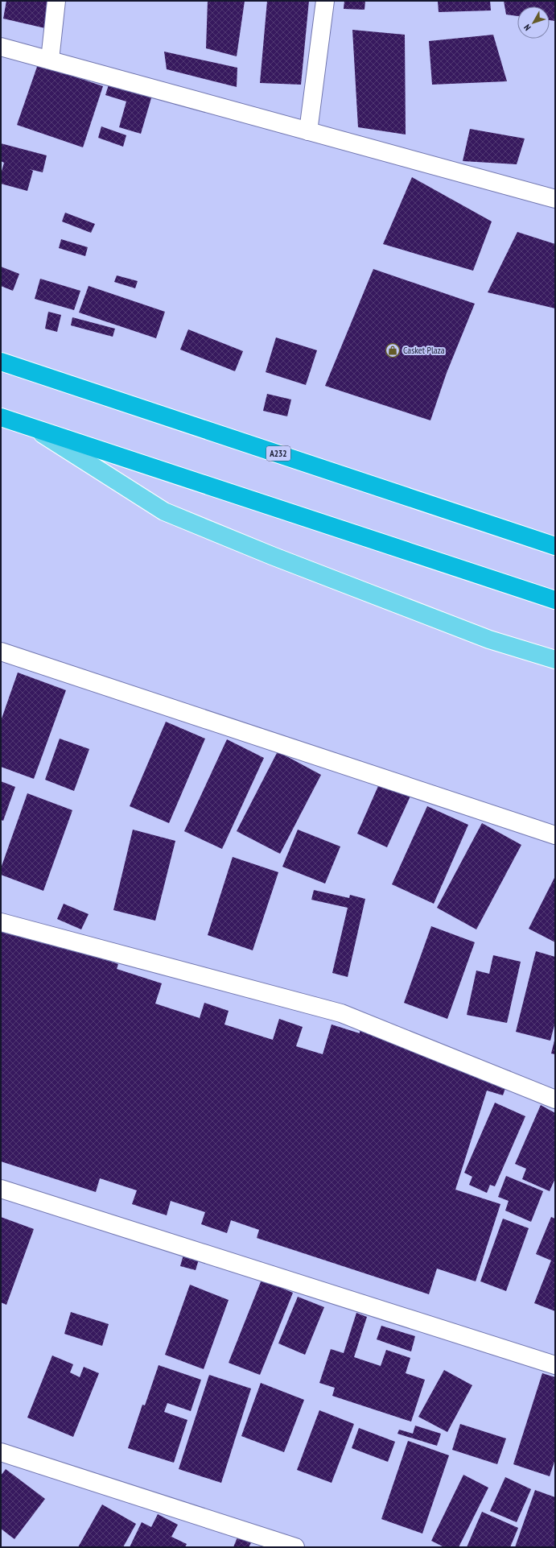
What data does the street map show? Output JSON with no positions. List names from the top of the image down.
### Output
{
  "streets": {
    "highway": ["A232"]
  },
  "places": {
    "shop": ["Casket Plaza"]
  },
  "north": "bottom left"
}
